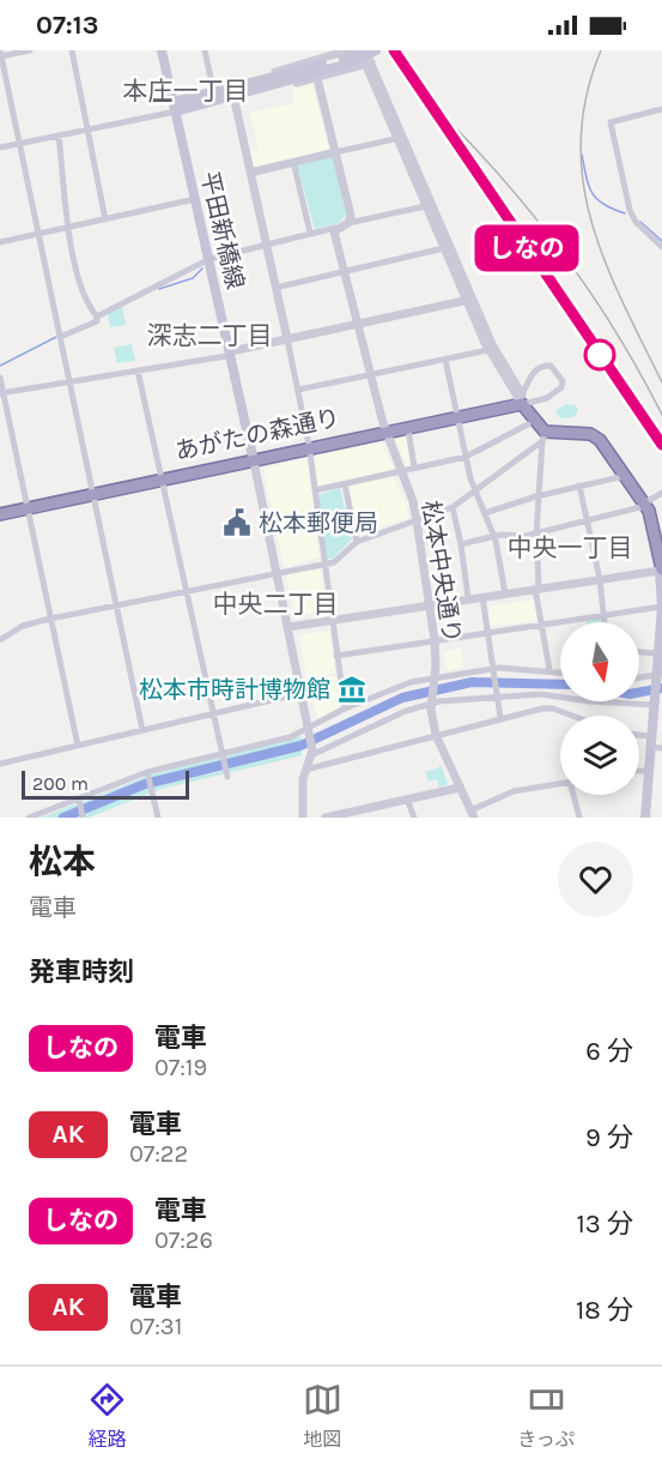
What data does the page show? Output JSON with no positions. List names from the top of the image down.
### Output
{
  "streets": {
    "highway": ["あがたの森通り"],
    "main road": ["平田新橋線"],
    "street": ["松本中央通り"]
  },
  "crossings": [
    ["平田新橋線", "あがたの森通り"],
    ["あがたの森通り", "松本中央通り"]
  ],
  "districts": [
    "本庄一丁目",
    "深志二丁目",
    "中央一丁目",
    "中央二丁目"
  ],
  "places": {
    "public building": ["松本郵便局"],
    "museum": ["松本市時計博物館"]
  },
  "scale_bar": "200 m",
  "north": "bottom",
  "page": {
    "status": "07:13",
    "on_map": "しなの",
    "scale": "200 m",
    "heading": [
      ["松本", "電車"],
      "発車時刻"
    ],
    "list": [
      {
        "mark": "しなの",
        "name": "電車",
        "note": "07:19",
        "value": "6 分"
      },
      {
        "mark": "AK",
        "name": "電車",
        "note": "07:22",
        "value": "9 分"
      },
      {
        "mark": "しなの",
        "name": "電車",
        "note": "07:26",
        "value": "13 分"
      },
      {
        "mark": "AK",
        "name": "電車",
        "note": "07:31",
        "value": "18 分"
      }
    ],
    "tabs": ["経路", "地図", "きっぷ"]
  }
}
